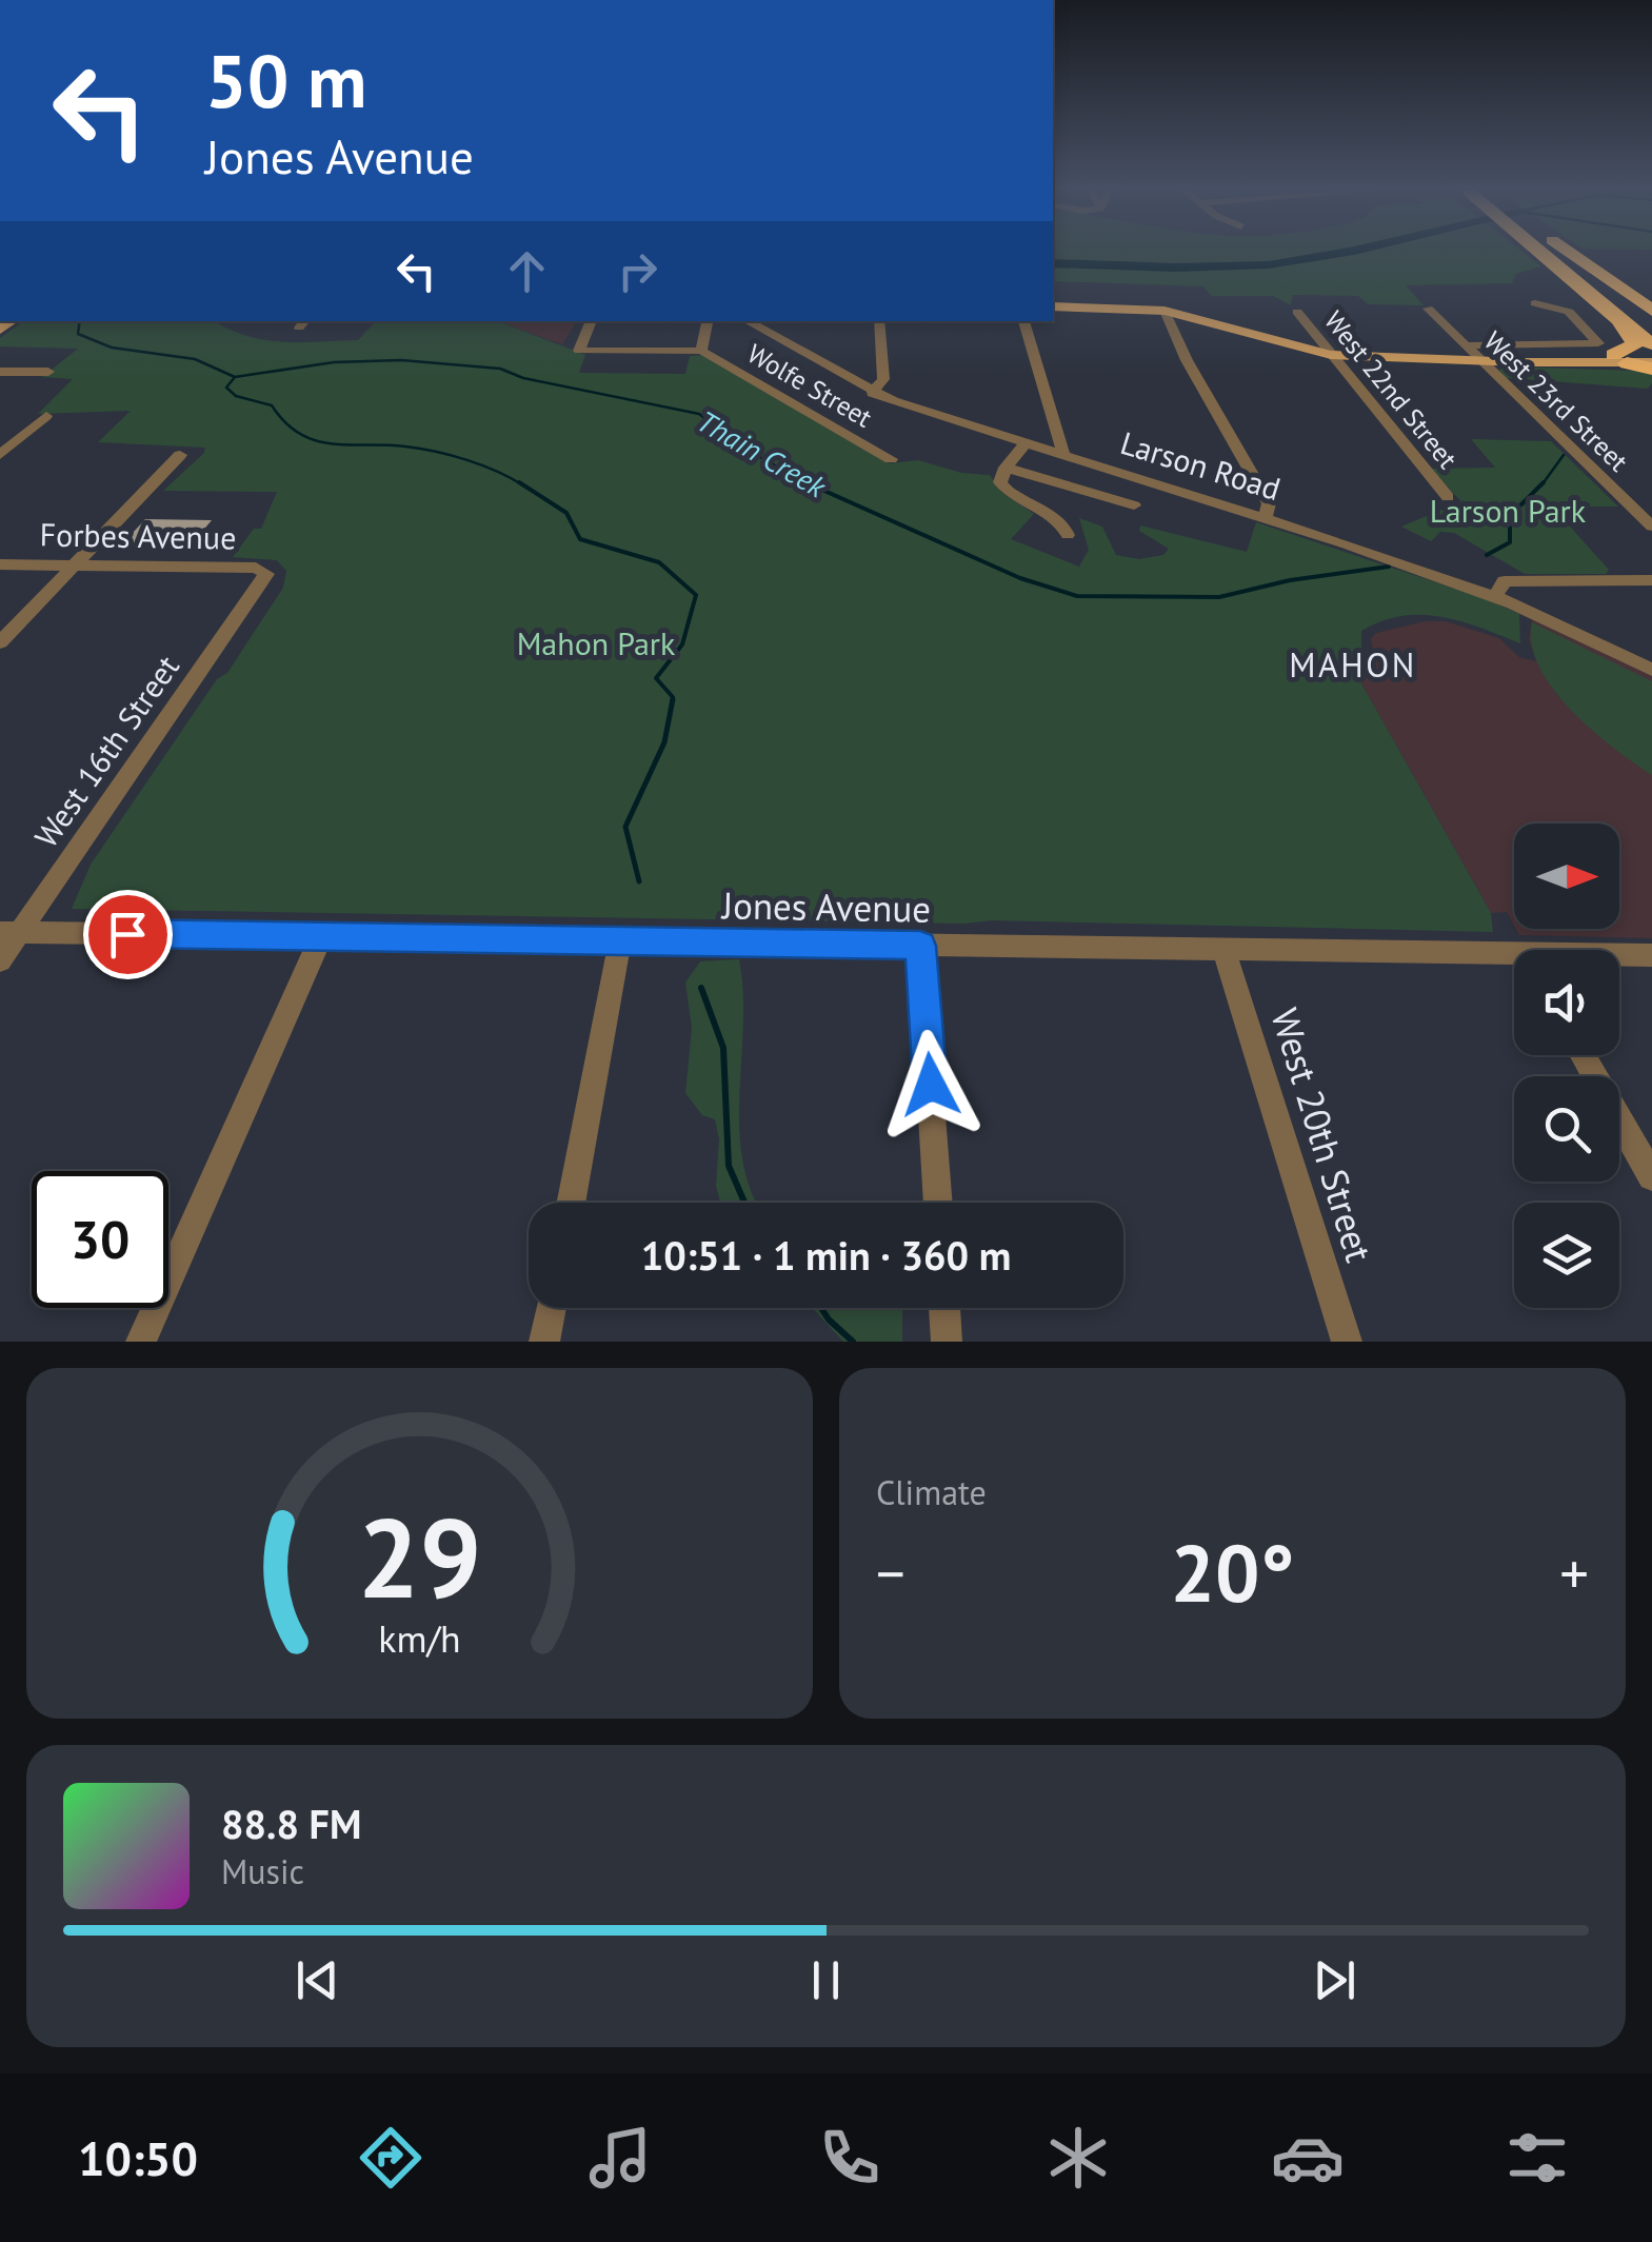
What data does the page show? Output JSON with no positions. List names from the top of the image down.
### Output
{
  "streets": {
    "street": [
      "Wolfe Street",
      "West 22nd Street",
      "West 23rd Street",
      "Larson Road",
      "Forbes Avenue",
      "West 16th Street",
      "Jones Avenue",
      "West 20th Street"
    ]
  },
  "crossings": [
    ["Forbes Avenue", "West 16th Street"],
    ["West 16th Street", "Jones Avenue"],
    ["Jones Avenue", "West 20th Street"]
  ],
  "districts": ["MAHON"],
  "water": ["Thain Creek"],
  "parks": ["Larson Park", "Mahon Park"],
  "north": "right",
  "page": {
    "turn": ["50 m", "Jones Avenue"],
    "limit": "30",
    "trip": "10:51 · 1 min · 360 m",
    "tile": "Climate",
    "heat": ["−", "20°", "+"],
    "song": ["88.8 FM", "Music"],
    "tabs": "10:50",
    "gauge": ["29", "km/h"]
  }
}
